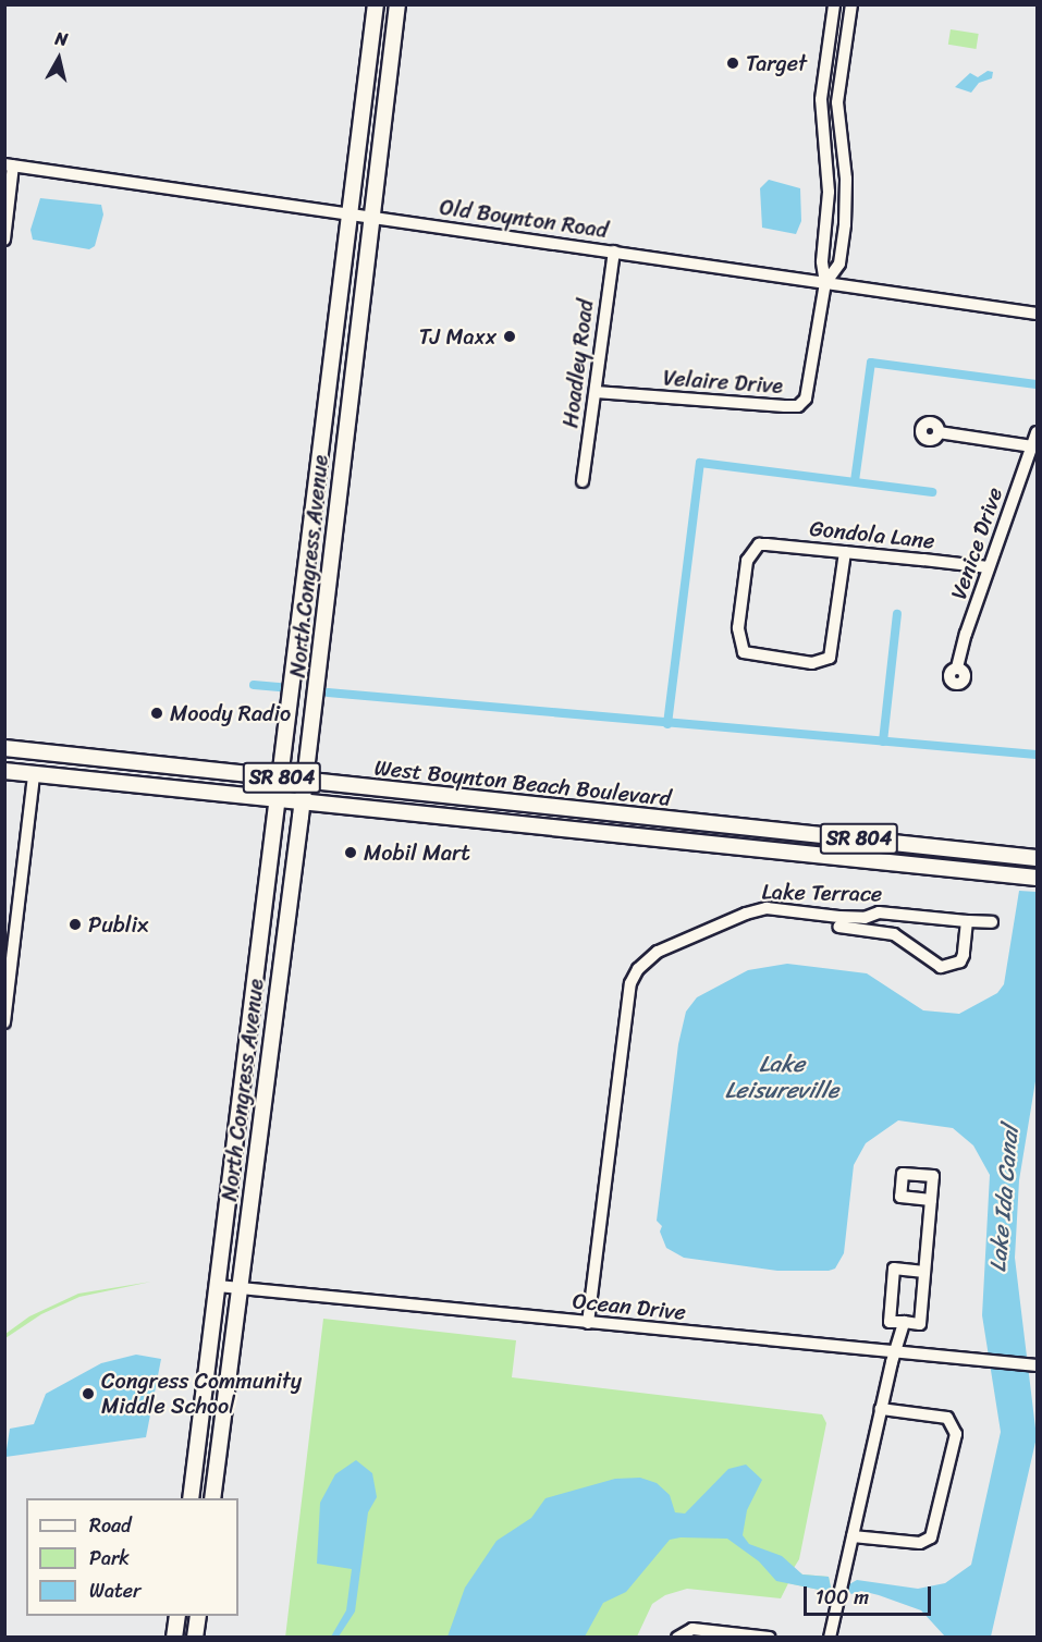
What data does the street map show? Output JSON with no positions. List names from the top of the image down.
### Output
{
  "streets": {
    "main road": ["North Congress Avenue", "SR 804", "West Boynton Beach Boulevard"],
    "street": [
      "Old Boynton Road",
      "Hoadley Road",
      "Velaire Drive",
      "Gondola Lane",
      "Venice Drive",
      "Lake Terrace",
      "Ocean Drive"
    ]
  },
  "crossings": [
    ["Old Boynton Road", "Hoadley Road"],
    ["Old Boynton Road", "Velaire Drive"],
    ["Old Boynton Road", "North Congress Avenue"],
    ["Hoadley Road", "Velaire Drive"],
    ["Gondola Lane", "Venice Drive"],
    ["North Congress Avenue", "West Boynton Beach Boulevard"],
    ["North Congress Avenue", "Ocean Drive"],
    ["Lake Terrace", "Ocean Drive"]
  ],
  "water": ["Lake Leisureville", "Lake Ida Canal"],
  "places": [
    "Target",
    "TJ Maxx",
    "Moody Radio",
    "Mobil Mart",
    "Publix",
    "Congress Community Middle School"
  ],
  "legend": ["Road", "Park", "Water"],
  "scale_bar": "100 m",
  "north": "top"
}
